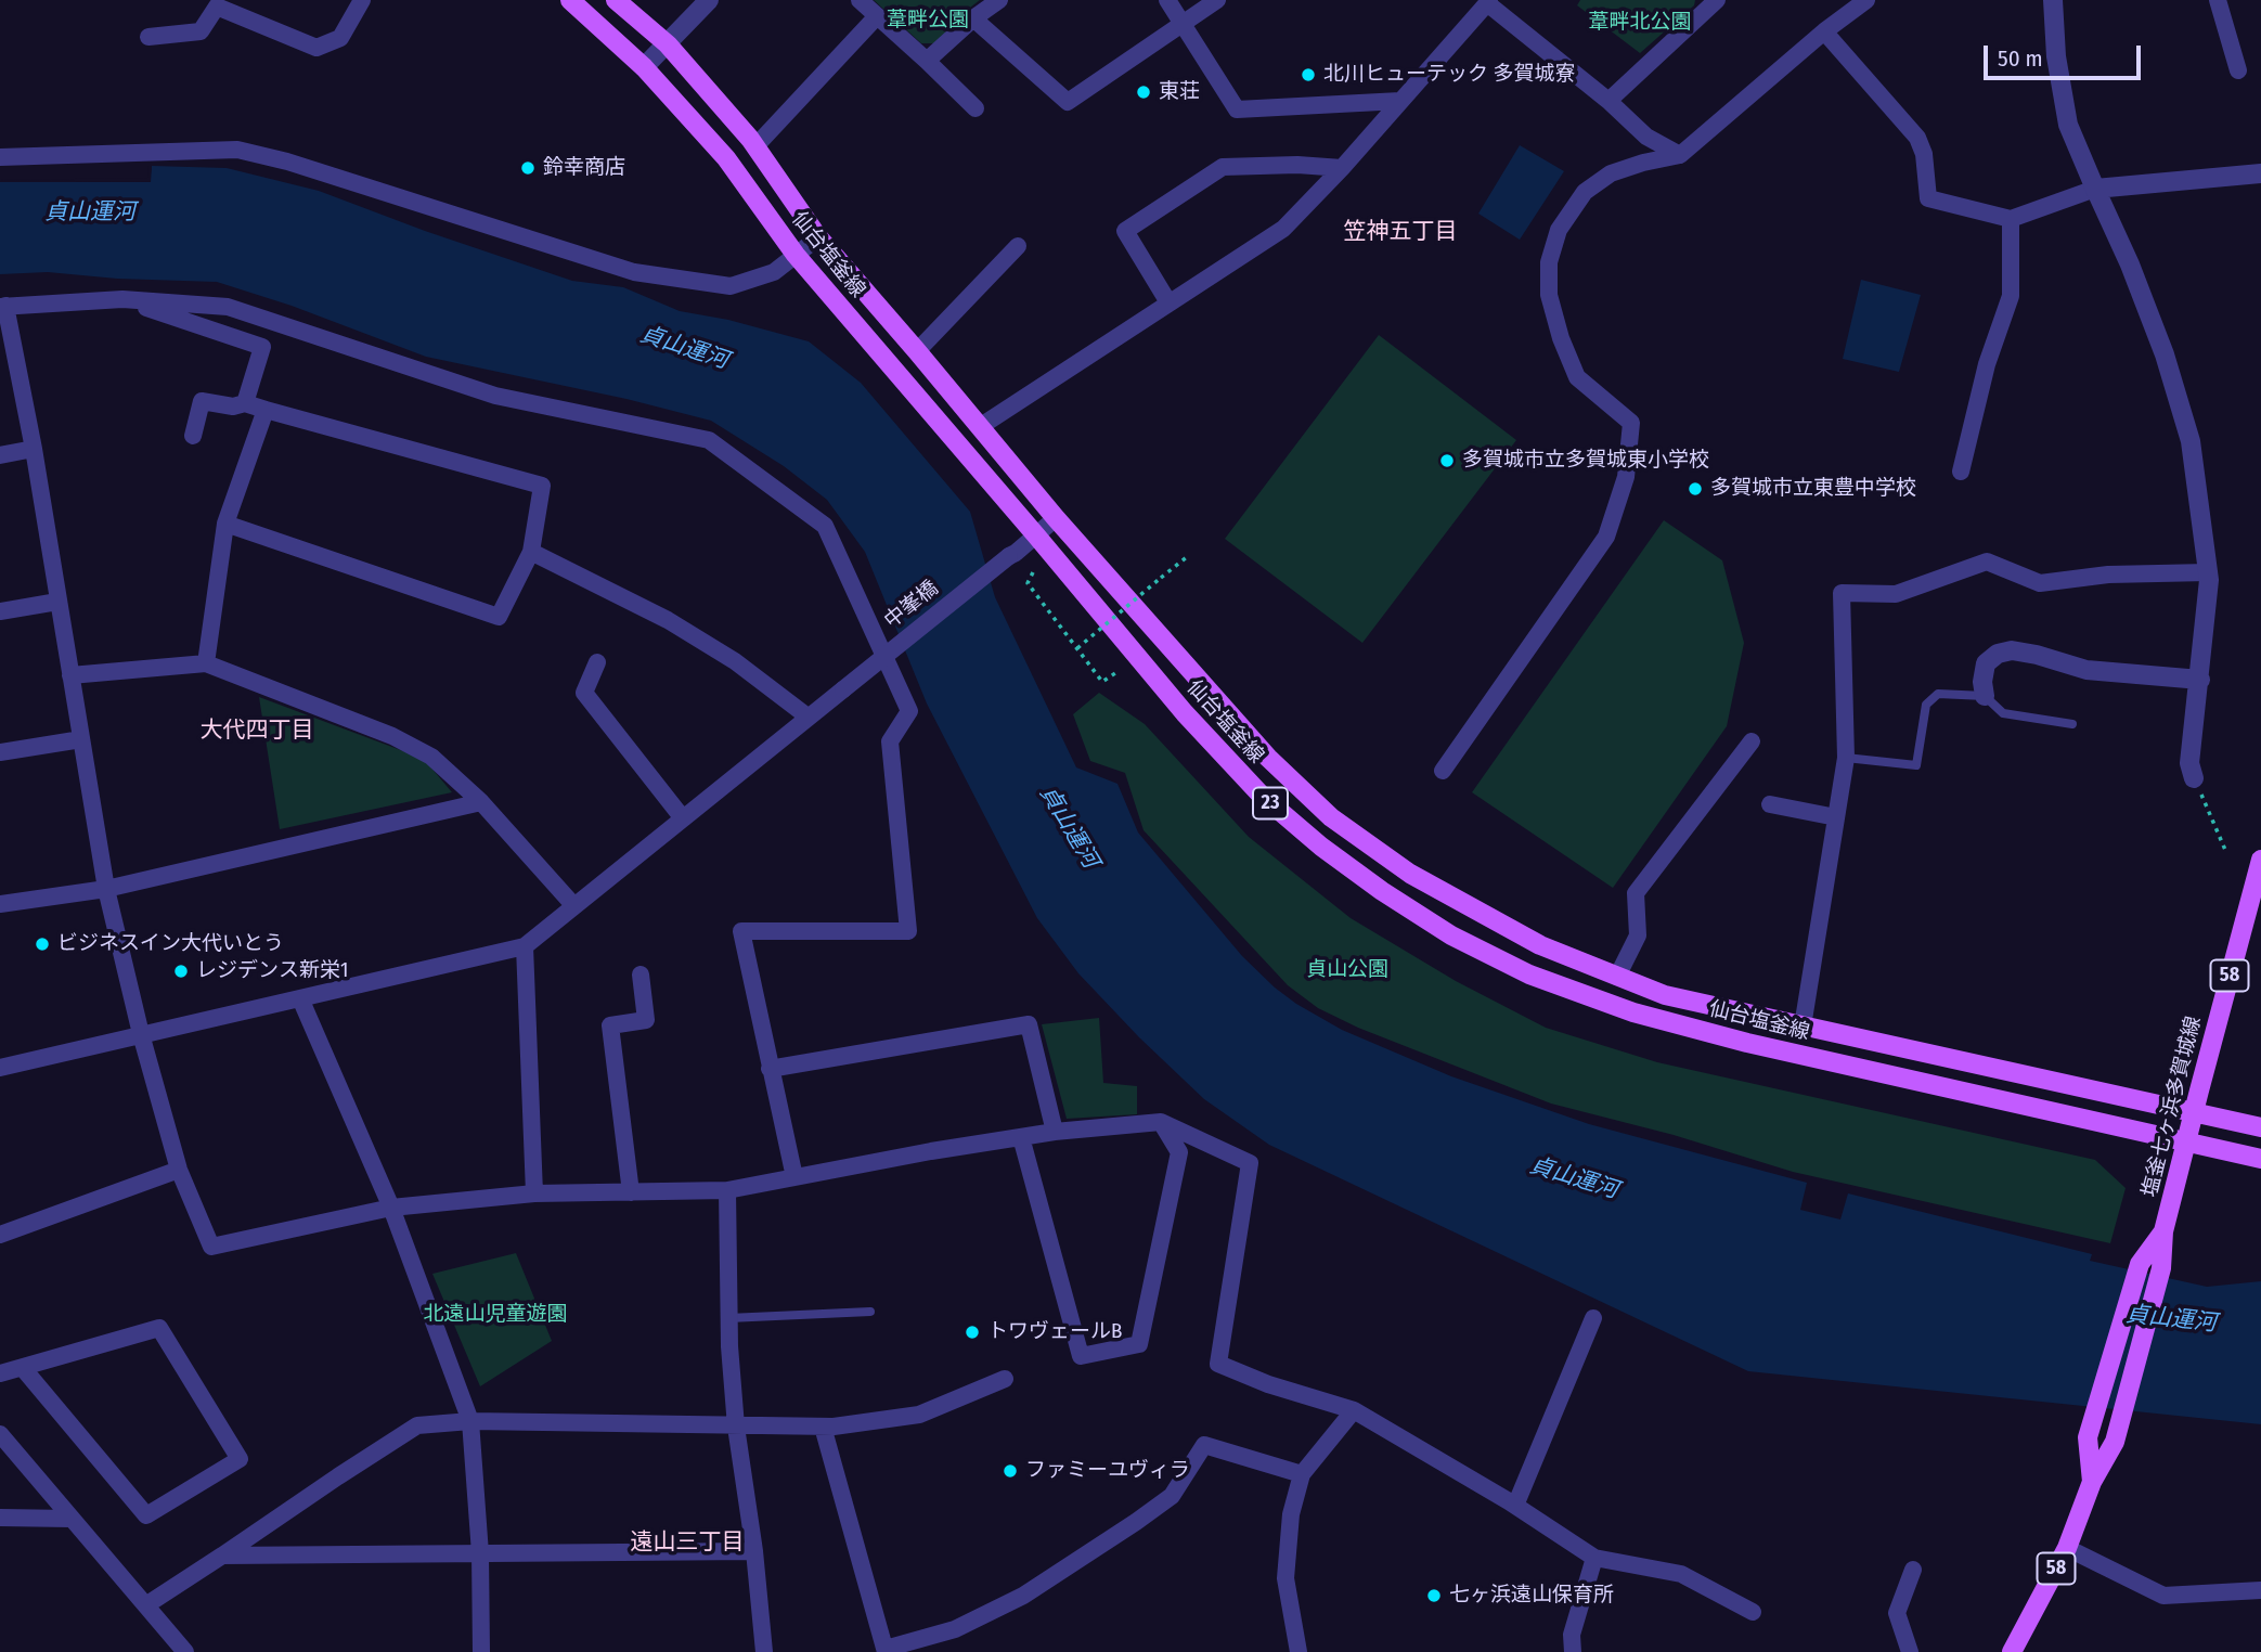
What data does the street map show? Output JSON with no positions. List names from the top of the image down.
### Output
{
  "streets": {
    "main road": [
      "仙台塩釜線",
      "23",
      "58",
      "塩釜七ヶ浜多賀城線"
    ],
    "street": ["中峯橋"]
  },
  "crossings": [
    ["仙台塩釜線", "中峯橋"],
    ["仙台塩釜線", "塩釜七ヶ浜多賀城線"]
  ],
  "districts": ["笠神五丁目", "大代四丁目", "遠山三丁目"],
  "water": ["貞山運河"],
  "parks": [
    "葦畔公園",
    "葦畔北公園",
    "貞山公園",
    "北遠山児童遊園"
  ],
  "places": [
    "北川ヒューテック 多賀城寮",
    "東荘",
    "鈴幸商店",
    "多賀城市立多賀城東小学校",
    "多賀城市立東豊中学校",
    "ビジネスイン大代いとう",
    "レジデンス新栄1",
    "トワヴェールB",
    "ファミーユヴィラ",
    "七ヶ浜遠山保育所"
  ],
  "scale_bar": "50 m"
}
